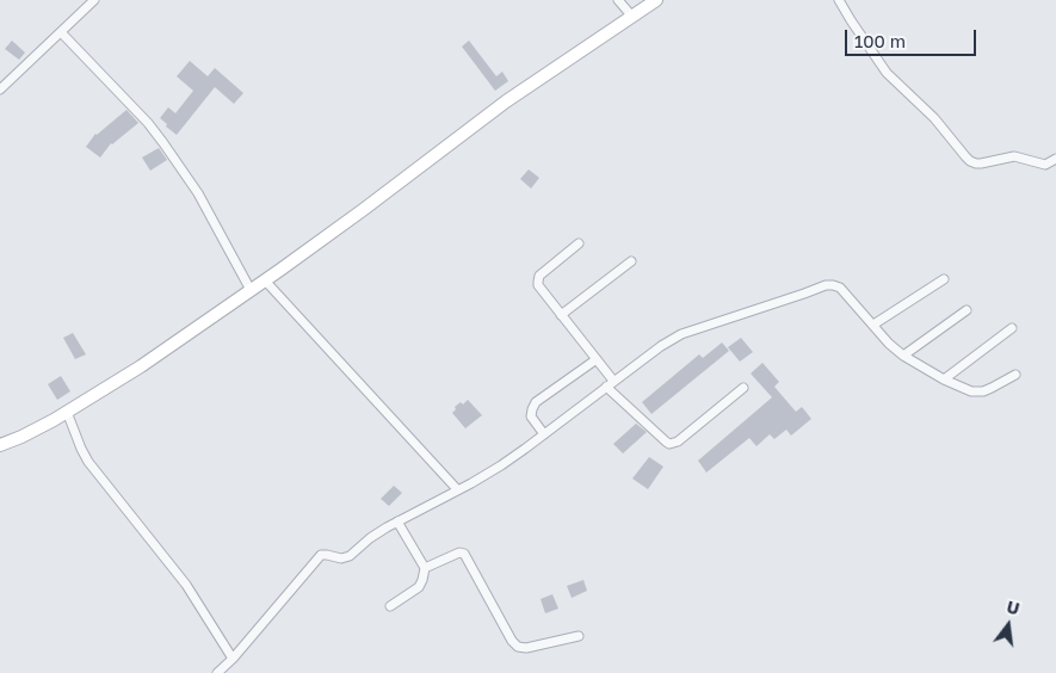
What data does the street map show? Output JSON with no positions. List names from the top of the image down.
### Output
{
  "scale_bar": "100 m",
  "north": "top"
}
